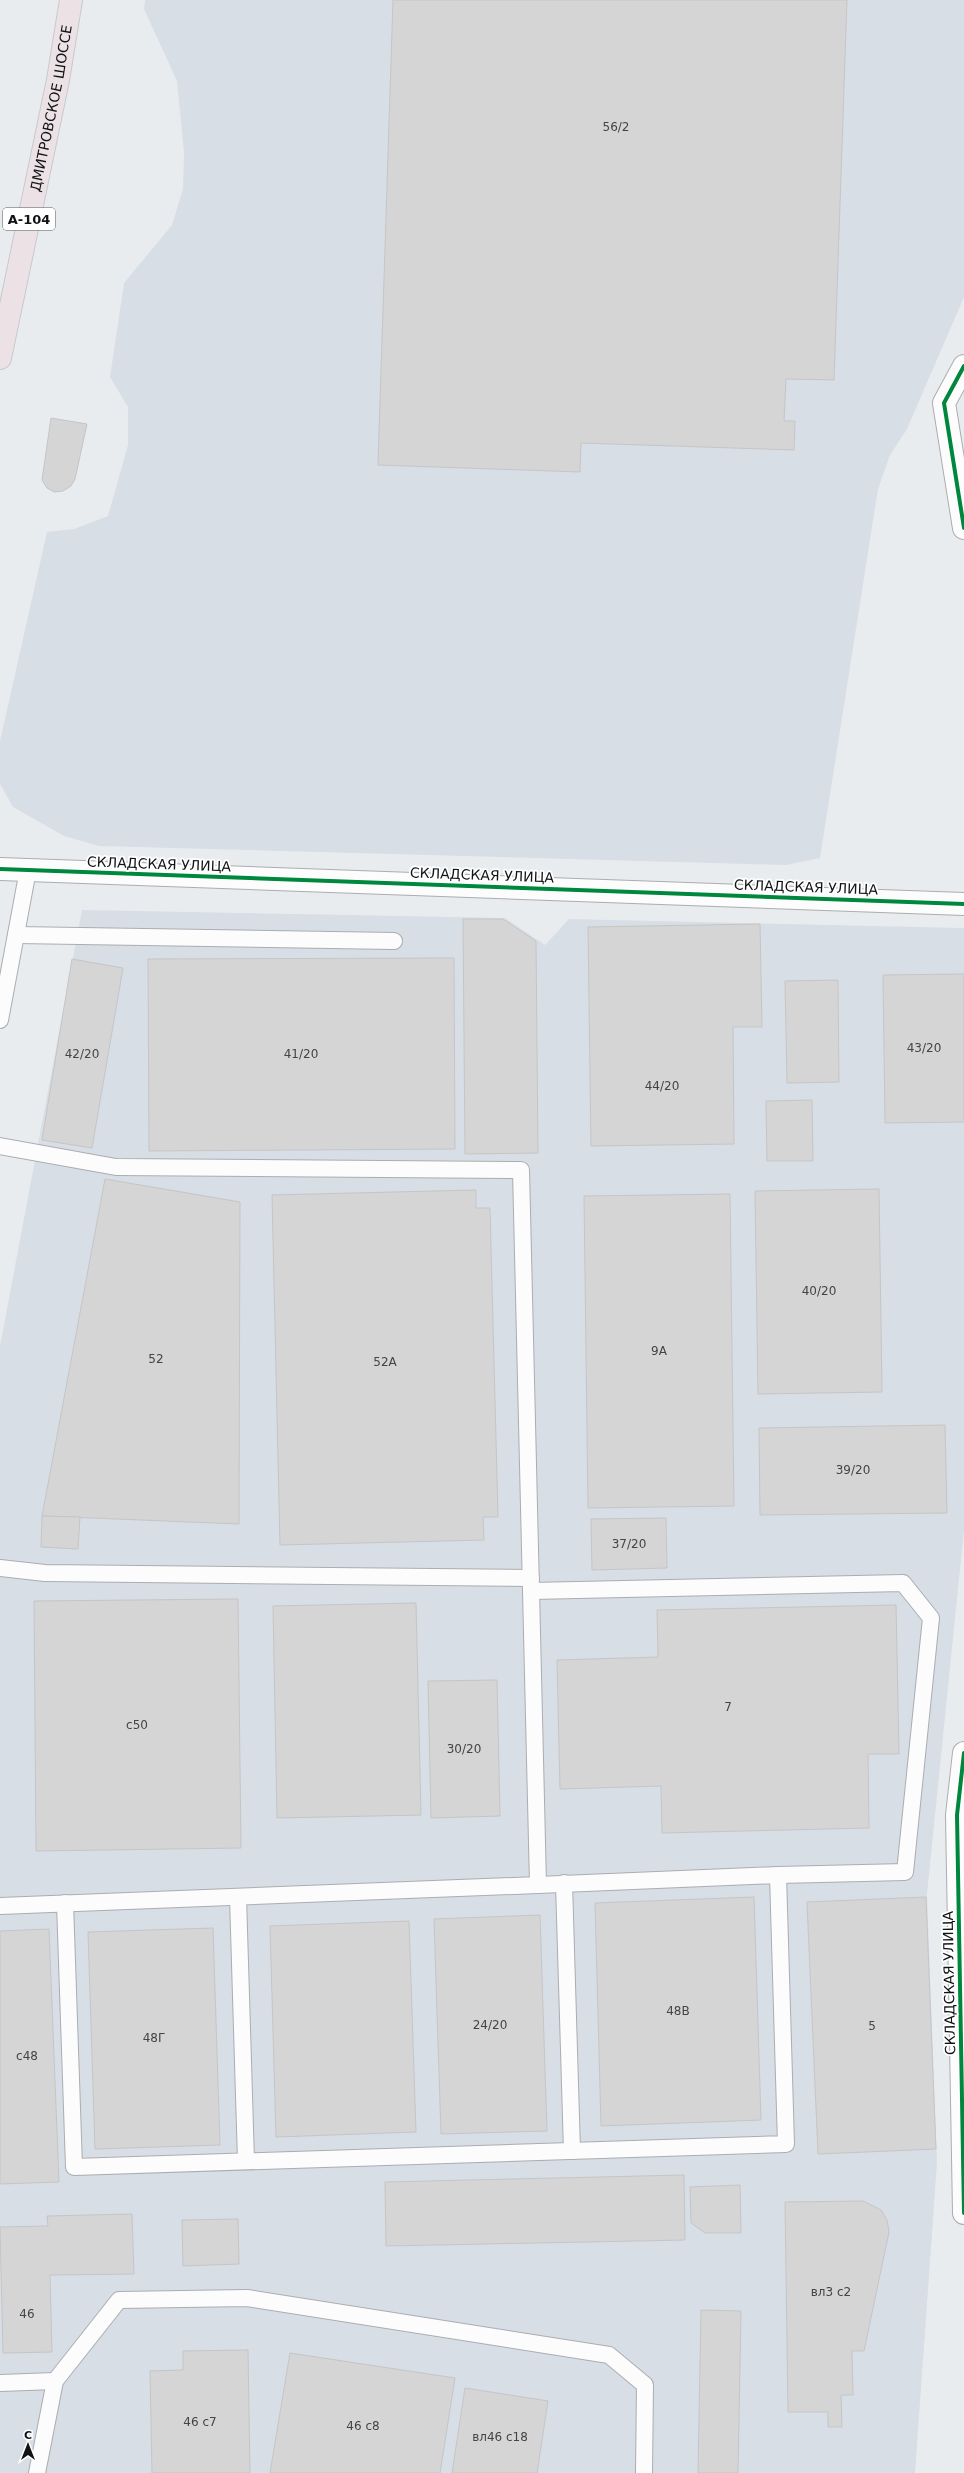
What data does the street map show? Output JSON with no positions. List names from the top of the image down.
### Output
{
  "streets": {
    "highway": ["ДМИТРОВСКОЕ ШОССЕ", "А-104"],
    "street": ["СКЛАДСКАЯ УЛИЦА"]
  },
  "house_numbers": [
    "56/2",
    "43/20",
    "42/20",
    "41/20",
    "44/20",
    "40/20",
    "9А",
    "52",
    "52А",
    "39/20",
    "37/20",
    "7",
    "с50",
    "30/20",
    "48В",
    "24/20",
    "5",
    "48Г",
    "с48",
    "вл3 с2",
    "46",
    "46 с7",
    "46 с8",
    "вл46 с18"
  ],
  "north": "top"
}
